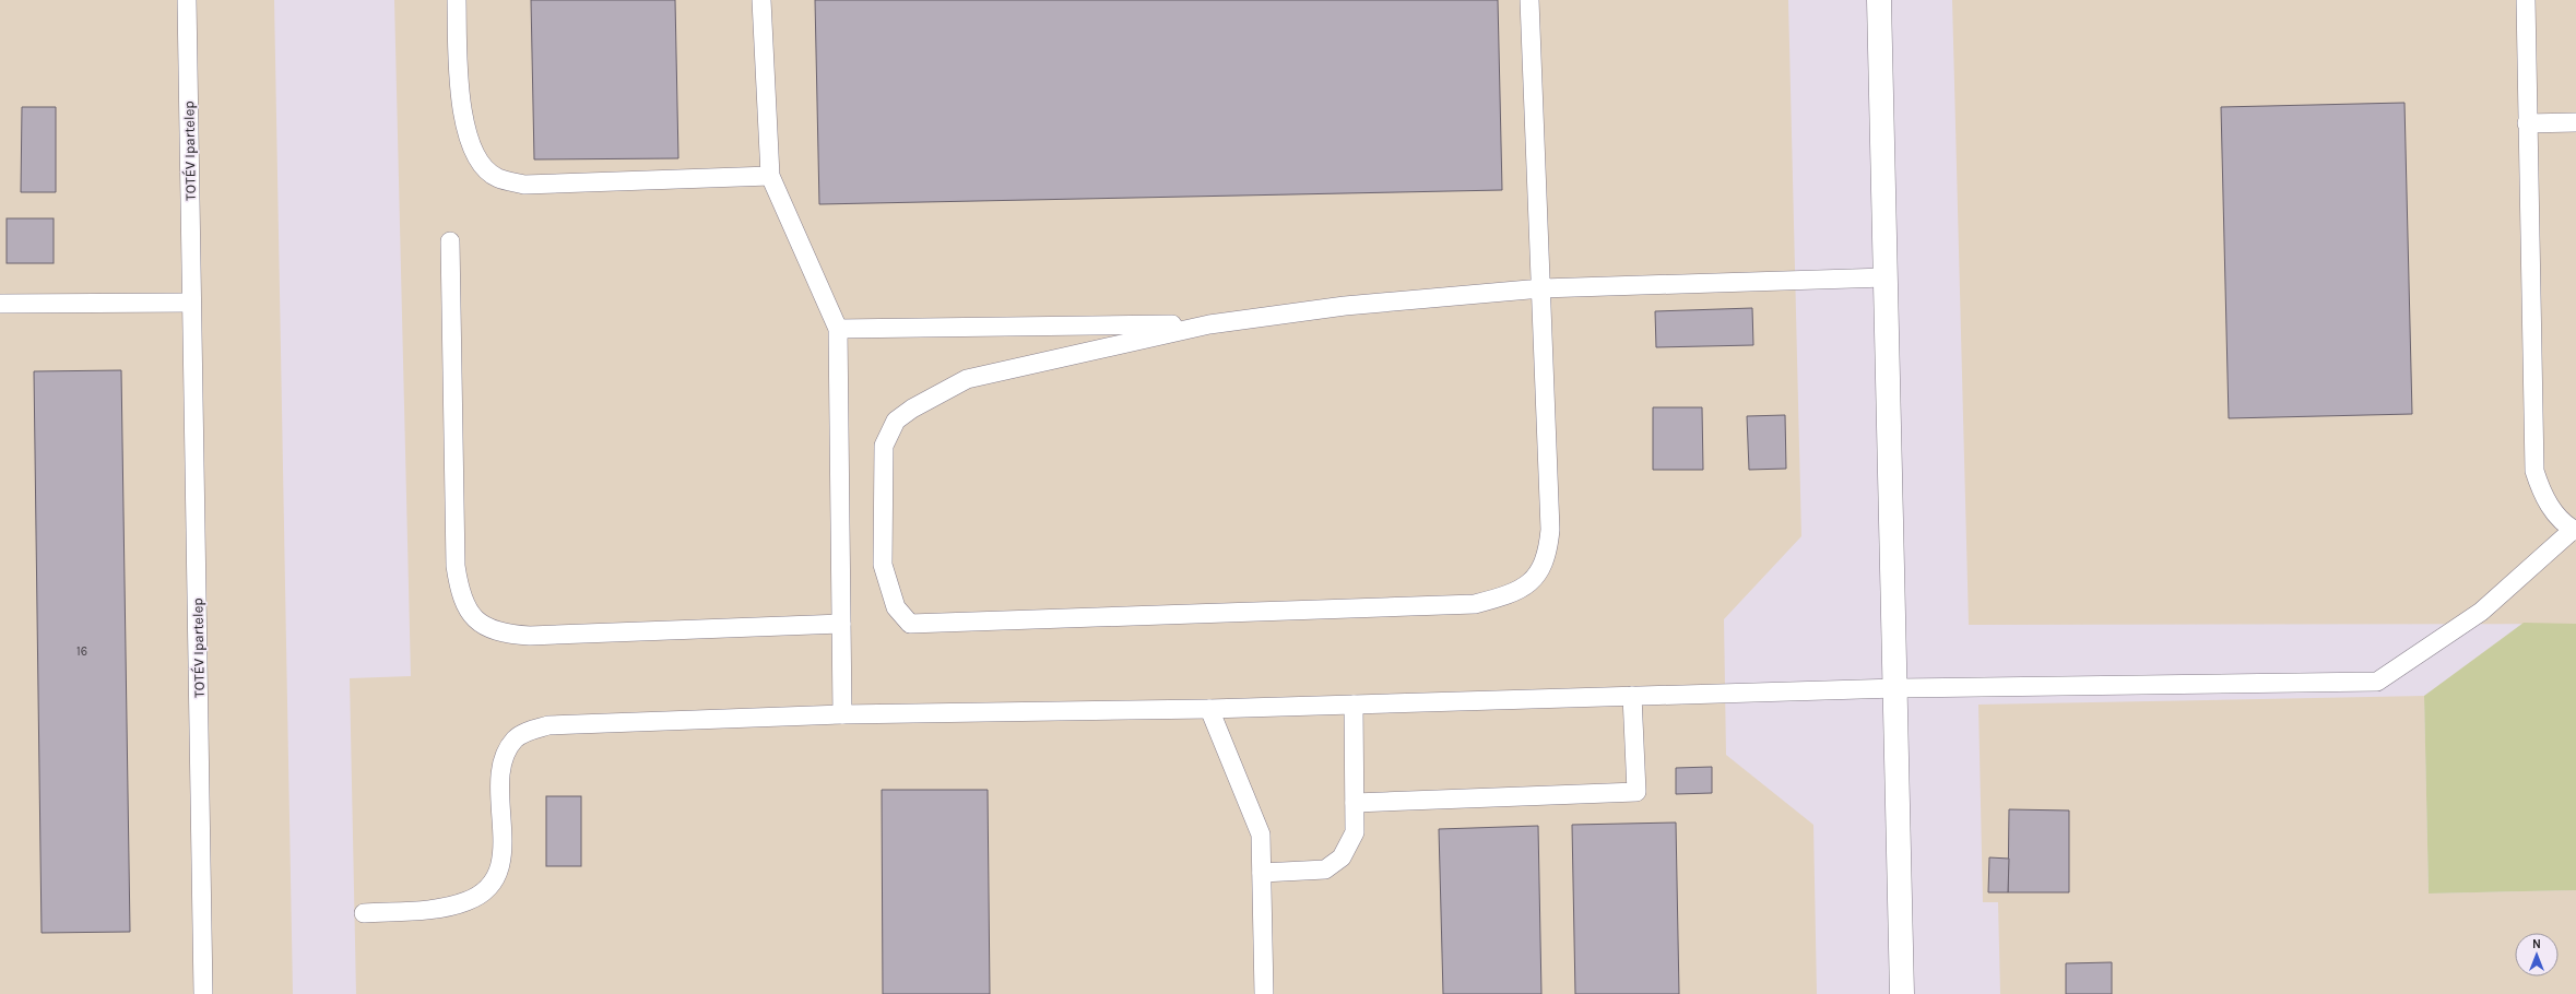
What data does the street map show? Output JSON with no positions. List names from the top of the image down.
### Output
{
  "streets": {
    "lane": ["TOTÉV Ipartelep"]
  },
  "house_numbers": ["16"],
  "north": "top"
}
